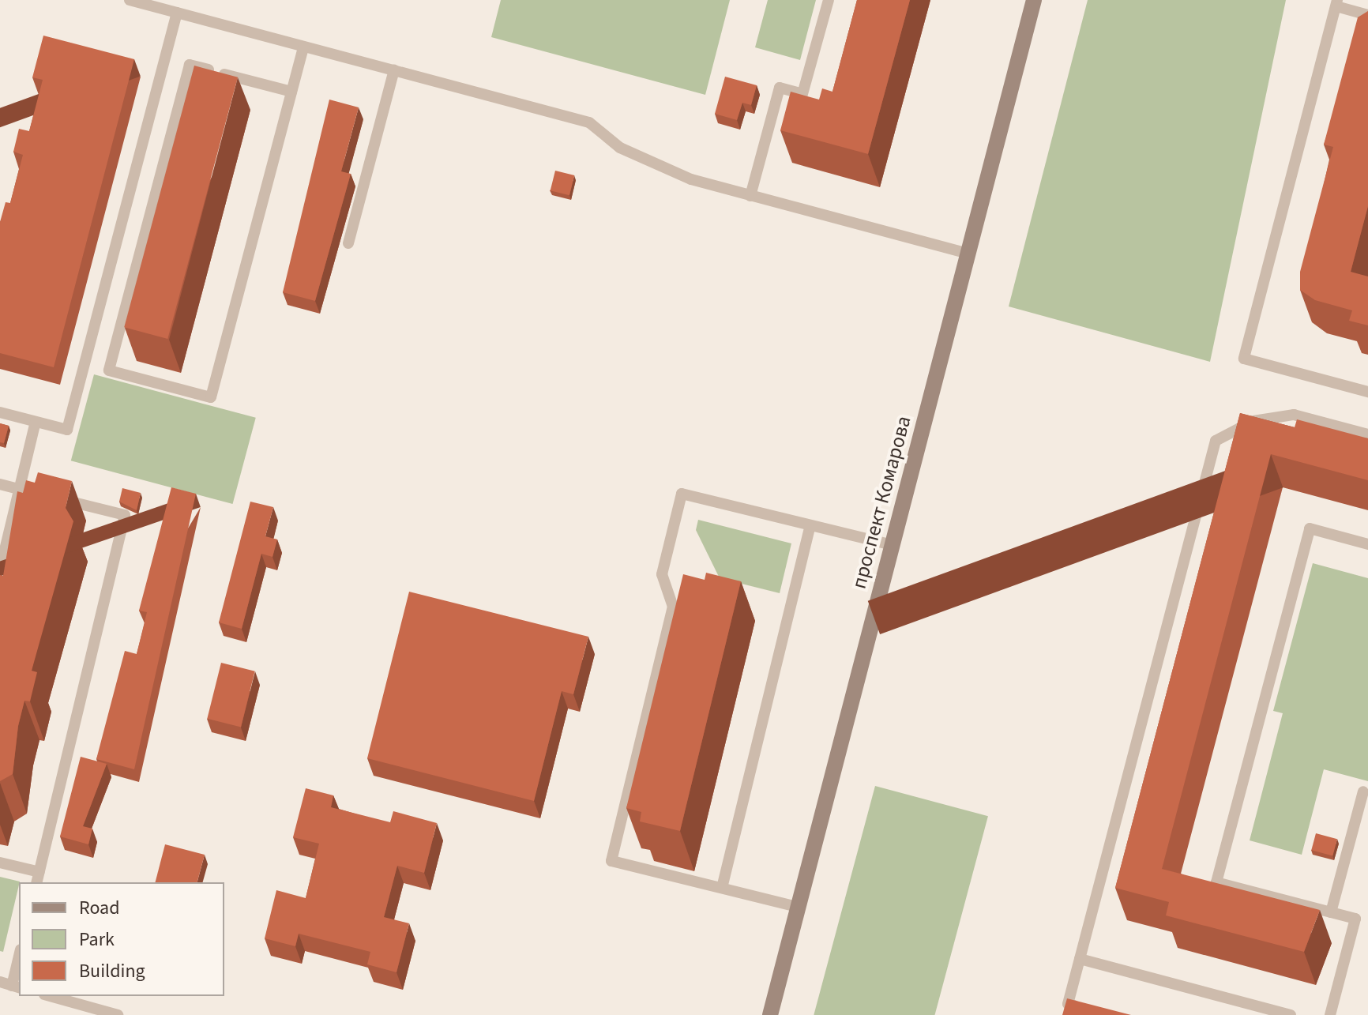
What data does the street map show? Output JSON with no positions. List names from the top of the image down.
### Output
{
  "streets": {
    "main road": ["проспект Комарова"]
  },
  "legend": ["Road", "Park", "Building"]
}
